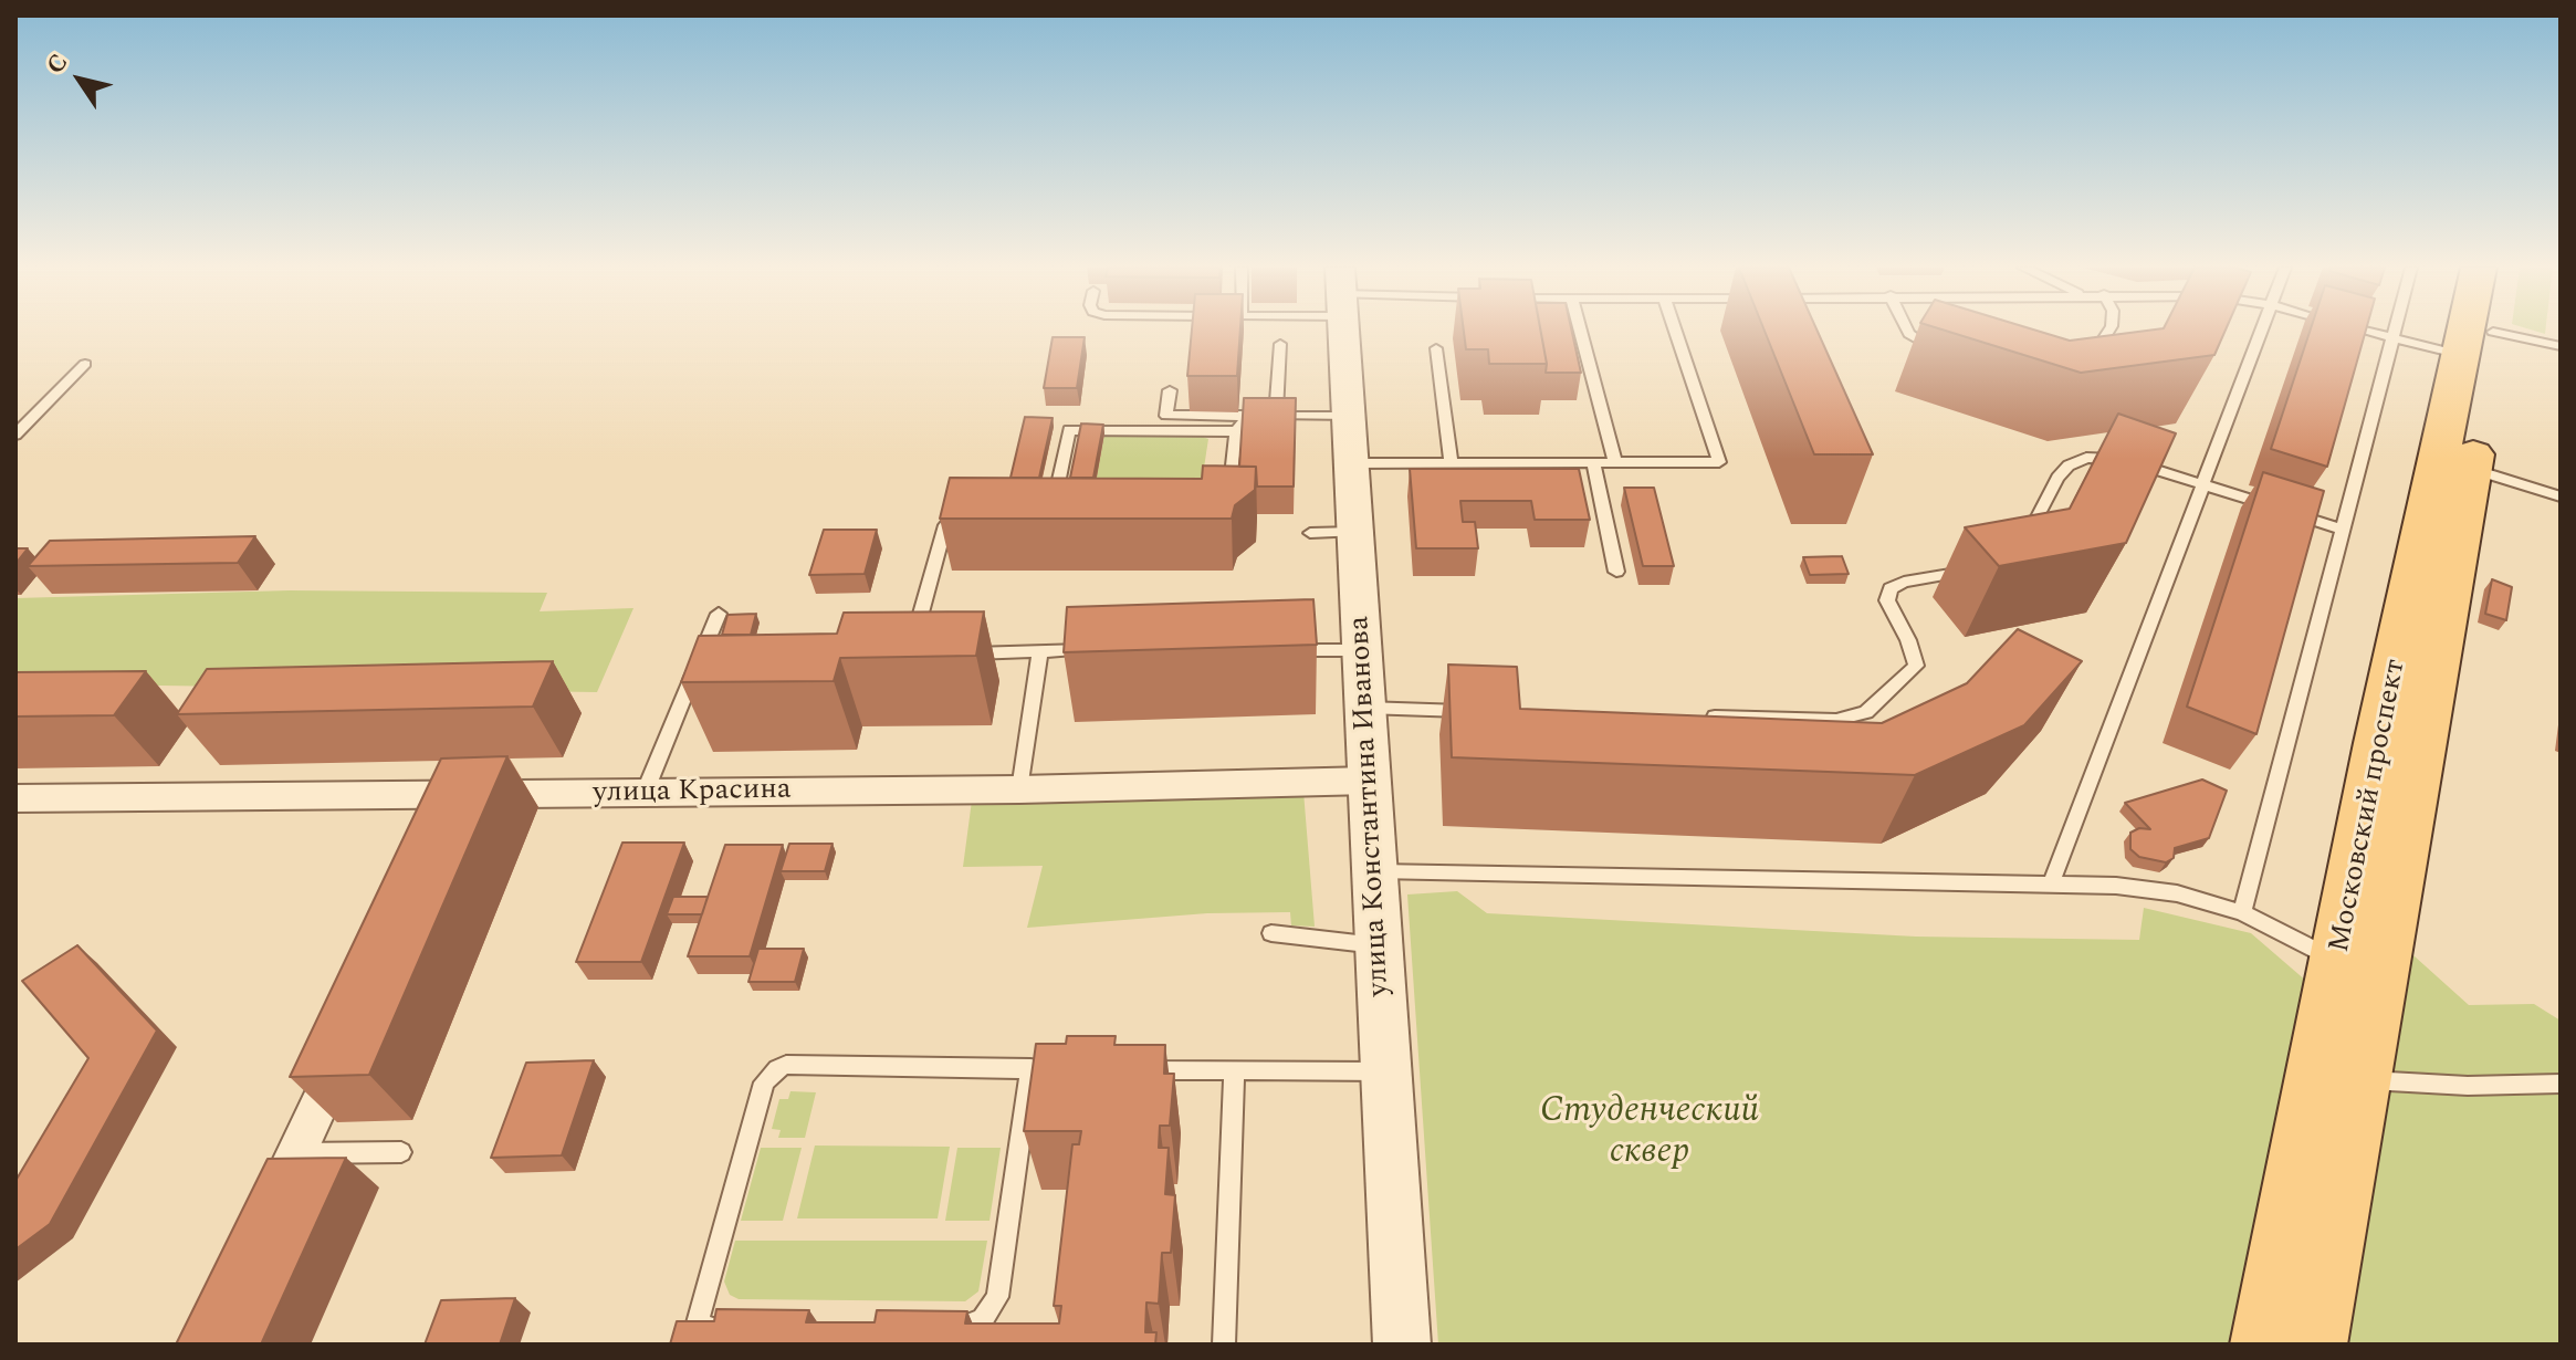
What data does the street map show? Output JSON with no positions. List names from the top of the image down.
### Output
{
  "streets": {
    "main road": ["Московский проспект"],
    "street": ["улица Красина", "улица Константина Иванова"]
  },
  "crossings": [
    ["улица Красина", "улица Константина Иванова"]
  ],
  "parks": ["Студенческий сквер"],
  "north": "top left"
}
